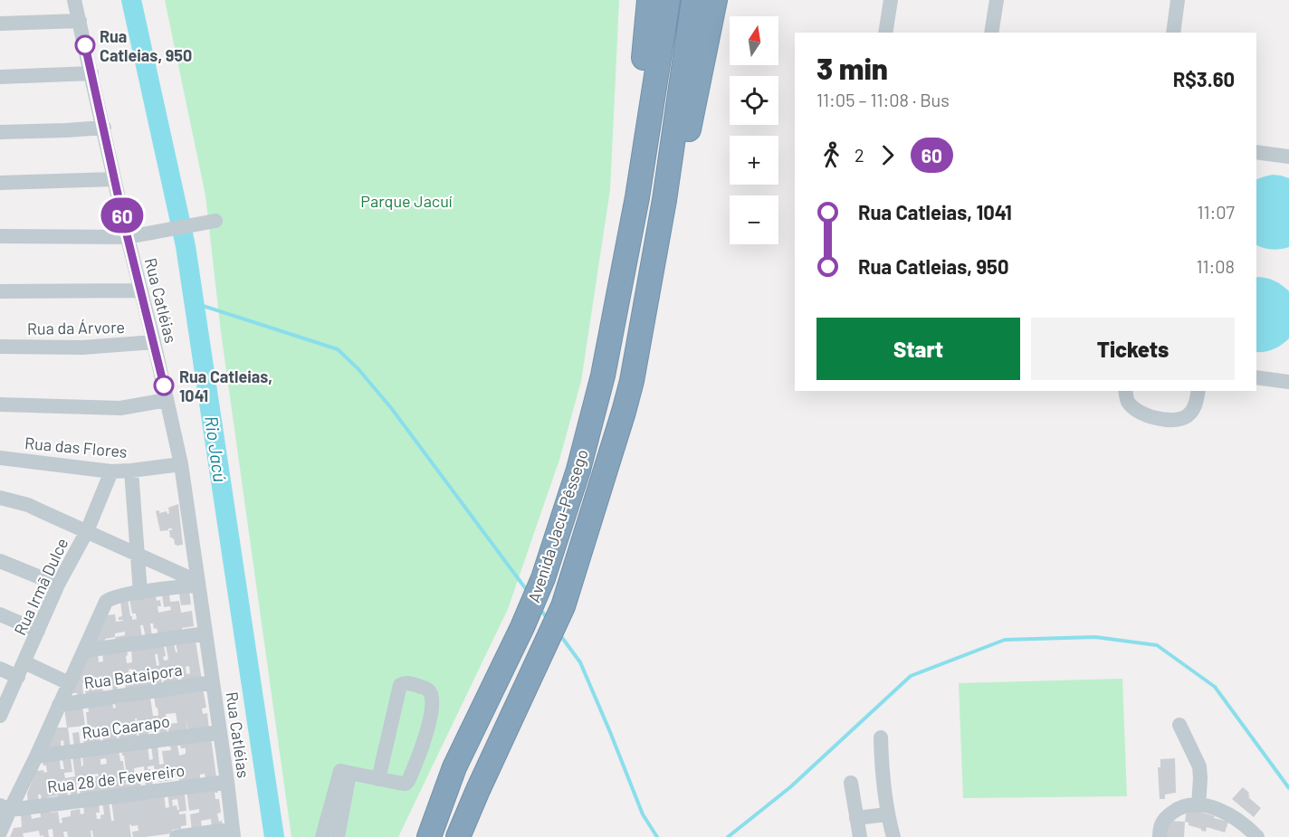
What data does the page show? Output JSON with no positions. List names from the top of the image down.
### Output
{
  "streets": {
    "highway": ["Avenida Jacu-Pêssego"],
    "street": [
      "Rua Catléias",
      "Rua da Árvore",
      "Rua das Flores",
      "Rua Irmã Dulce",
      "Rua Bataipora",
      "Rua Caarapo",
      "Rua 28 de Fevereiro"
    ]
  },
  "crossings": [
    ["Rua Catléias", "Rua da Árvore"],
    ["Rua Catléias", "Rua das Flores"],
    ["Rua Catléias", "Rua Bataipora"],
    ["Rua Catléias", "Rua Caarapo"],
    ["Rua Catléias", "Rua 28 de Fevereiro"],
    ["Rua das Flores", "Rua Irmã Dulce"]
  ],
  "water": ["Rio Jacú"],
  "parks": ["Parque Jacuí"],
  "places": ["Rua Catleias, 950", "Rua Catleias, 1041"],
  "lines": ["bus line 60"],
  "north": "top",
  "page": {
    "on_map": "60",
    "map_buttons": ["+", "−"],
    "heading": ["3 min", "11:05 – 11:08 · Bus", "R$3.60"],
    "legs": ["2", "60"],
    "list": [
      {
        "name": "Rua Catleias, 1041",
        "value": "11:07"
      },
      {
        "name": "Rua Catleias, 950",
        "value": "11:08"
      }
    ],
    "buttons": ["Start", "Tickets"]
  }
}
